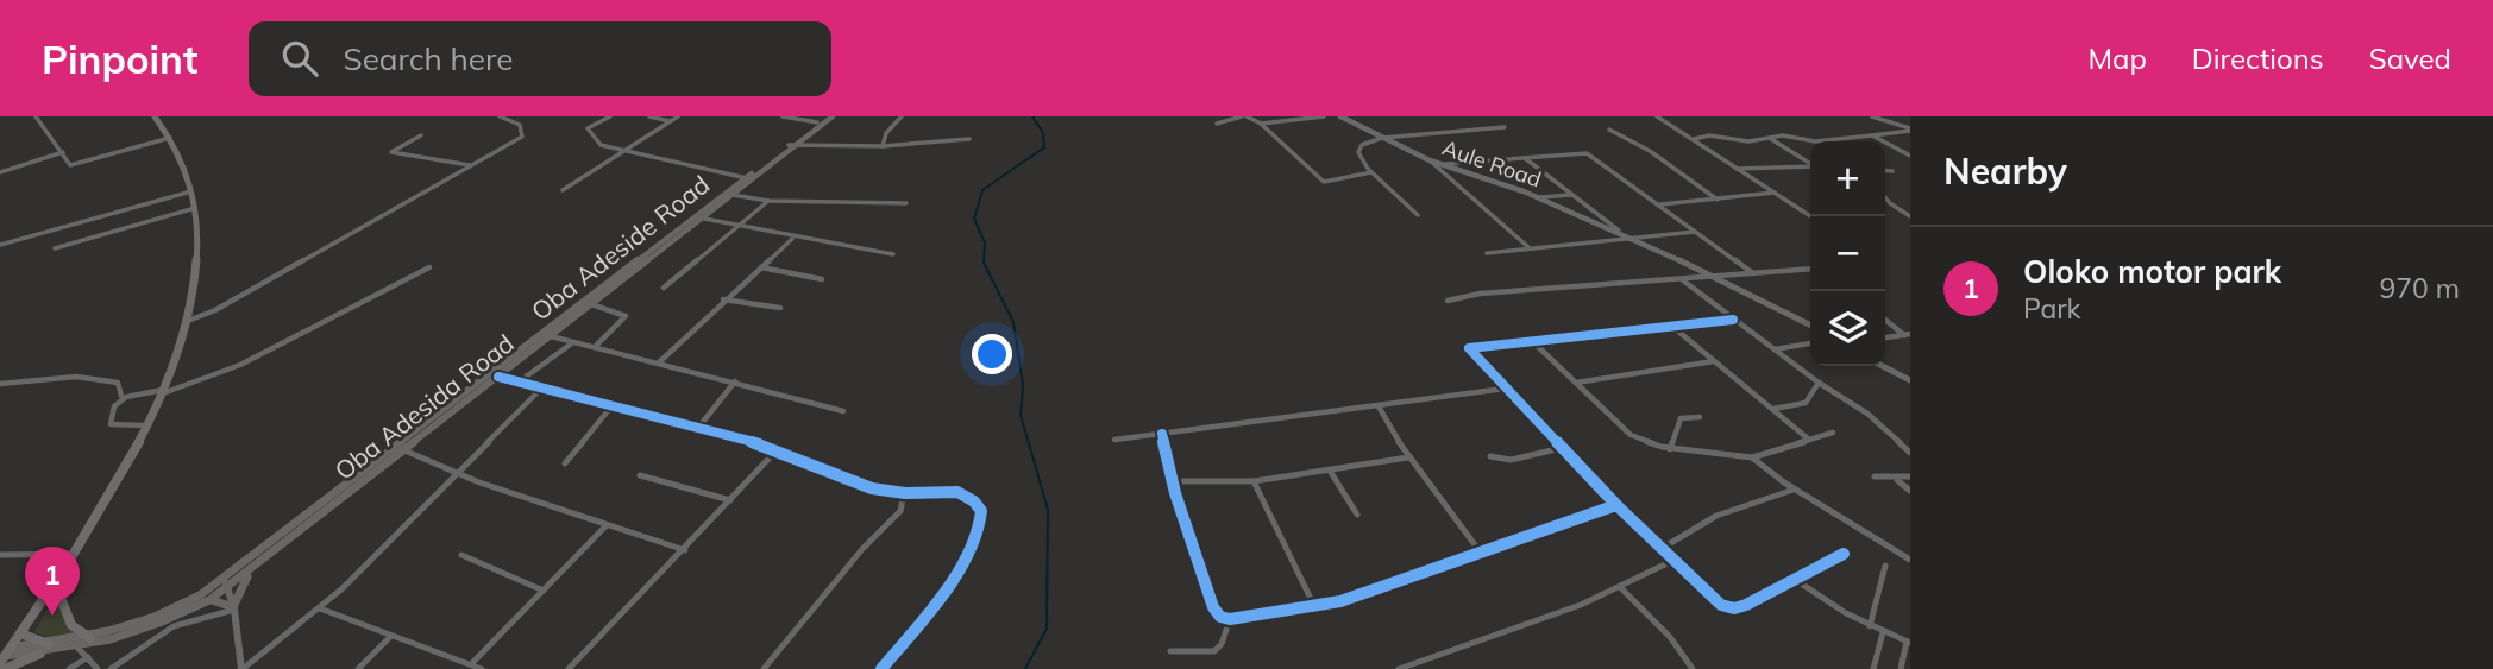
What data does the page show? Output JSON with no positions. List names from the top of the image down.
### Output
{
  "streets": {
    "main road": ["Oba Adeside Road", "Oba Adesida Road"],
    "street": ["Aule Road"]
  },
  "crossings": [
    ["Oba Adeside Road", "Oba Adesida Road"]
  ],
  "page": {
    "header": "Pinpoint",
    "search": "Search here",
    "nav": ["Map", "Directions", "Saved"],
    "heading": "Nearby",
    "map_buttons": ["+", "−"],
    "list": [
      {
        "mark": "1",
        "name": "Oloko motor park",
        "note": "Park",
        "value": "970 m"
      }
    ],
    "pins": "1"
  }
}
